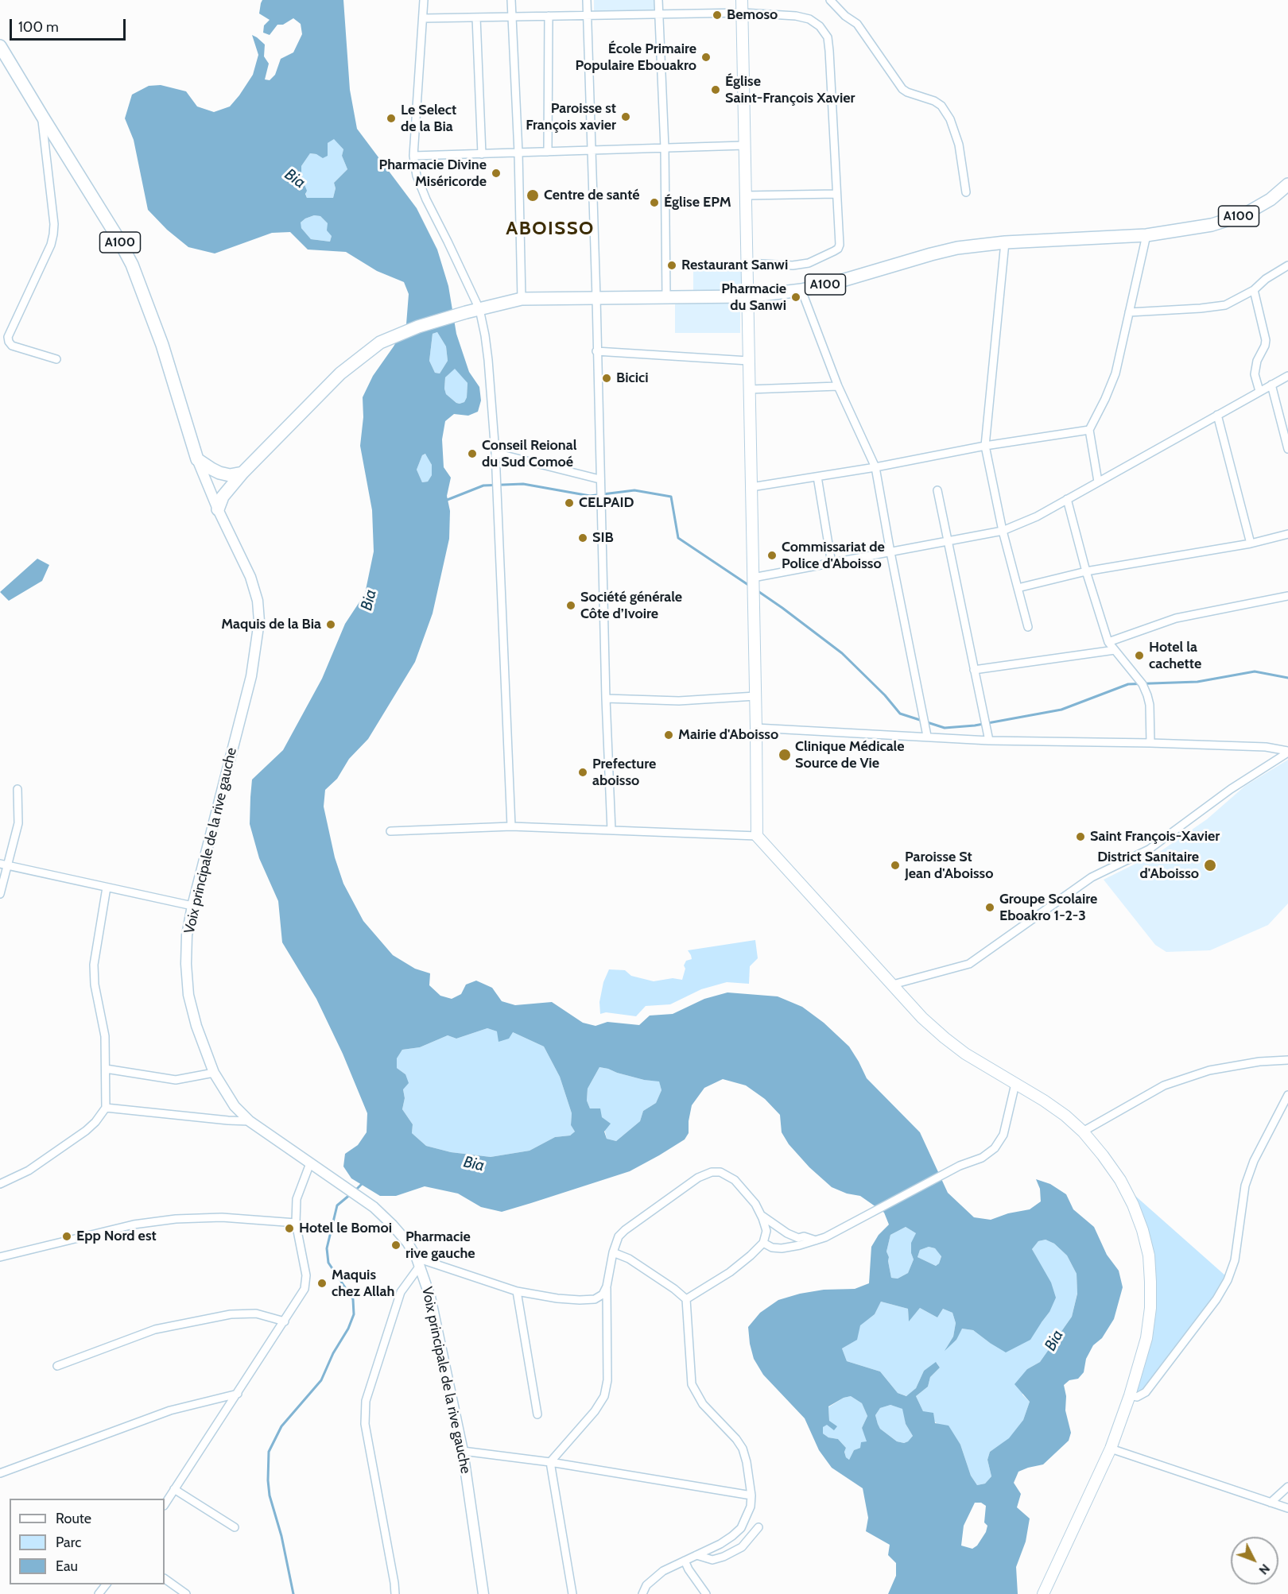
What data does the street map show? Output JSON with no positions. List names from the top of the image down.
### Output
{
  "streets": {
    "highway": ["A100"],
    "street": ["Voix principale de la rive gauche"]
  },
  "crossings": [
    ["A100", "Voix principale de la rive gauche"]
  ],
  "districts": ["ABOISSO"],
  "water": ["Bia"],
  "places": [
    "Bemoso",
    "École Primaire Populaire Ebouakro",
    "Église Saint-François Xavier",
    "Paroisse st François xavier",
    "Le Select de la Bia",
    "Pharmacie Divine Miséricorde",
    "Centre de santé",
    "Église EPM",
    "Restaurant Sanwi",
    "Pharmacie du Sanwi",
    "Bicici",
    "Conseil Reional du Sud Comoé",
    "CELPAID",
    "SIB",
    "Commissariat de Police d'Aboisso",
    "Société générale Côte d’Ivoire",
    "Maquis de la Bia",
    "Hotel la cachette",
    "Mairie d'Aboisso",
    "Clinique Médicale Source de Vie",
    "Prefecture aboisso",
    "Saint François-Xavier",
    "Paroisse St Jean d'Aboisso",
    "District Sanitaire d'Aboisso",
    "Groupe Scolaire Eboakro 1-2-3",
    "Hotel le Bomoi",
    "Epp Nord est",
    "Pharmacie rive gauche",
    "Maquis chez Allah"
  ],
  "legend": ["Route", "Parc", "Eau"],
  "scale_bar": "100 m",
  "north": "bottom right"
}
